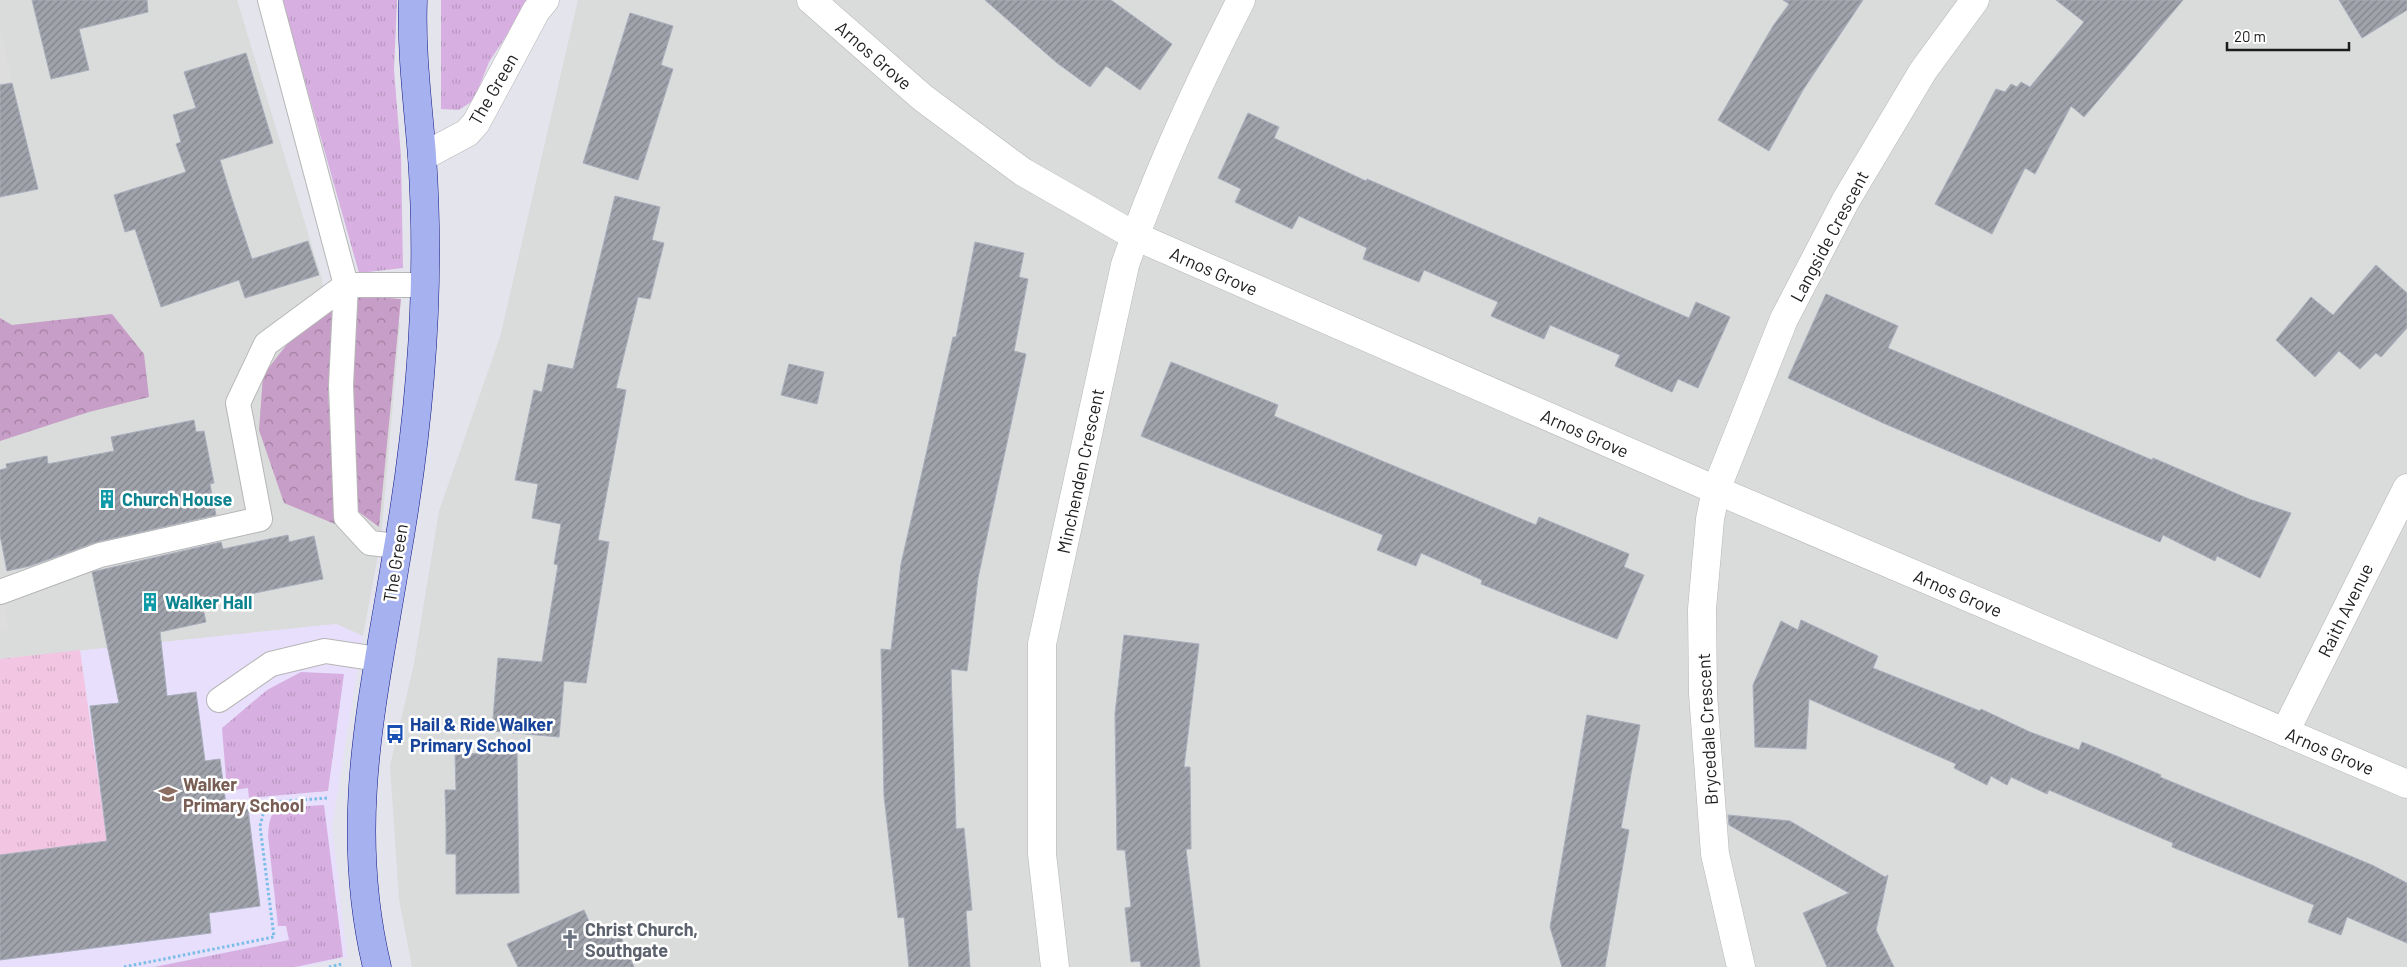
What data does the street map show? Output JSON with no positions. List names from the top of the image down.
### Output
{
  "streets": {
    "main road": ["The Green"],
    "street": [
      "Arnos Grove",
      "Langside Crescent",
      "Minchenden Crescent",
      "Raith Avenue",
      "Brycedale Crescent"
    ]
  },
  "crossings": [
    ["Arnos Grove", "Langside Crescent"],
    ["Arnos Grove", "Minchenden Crescent"],
    ["Arnos Grove", "Raith Avenue"],
    ["Arnos Grove", "Brycedale Crescent"],
    ["Langside Crescent", "Brycedale Crescent"]
  ],
  "places": {
    "building": ["Church House", "Walker Hall"],
    "bus stop": ["Hail & Ride Walker Primary School"],
    "school or university": ["Walker Primary School"],
    "church": ["Christ Church, Southgate"]
  },
  "scale_bar": "20 m"
}
